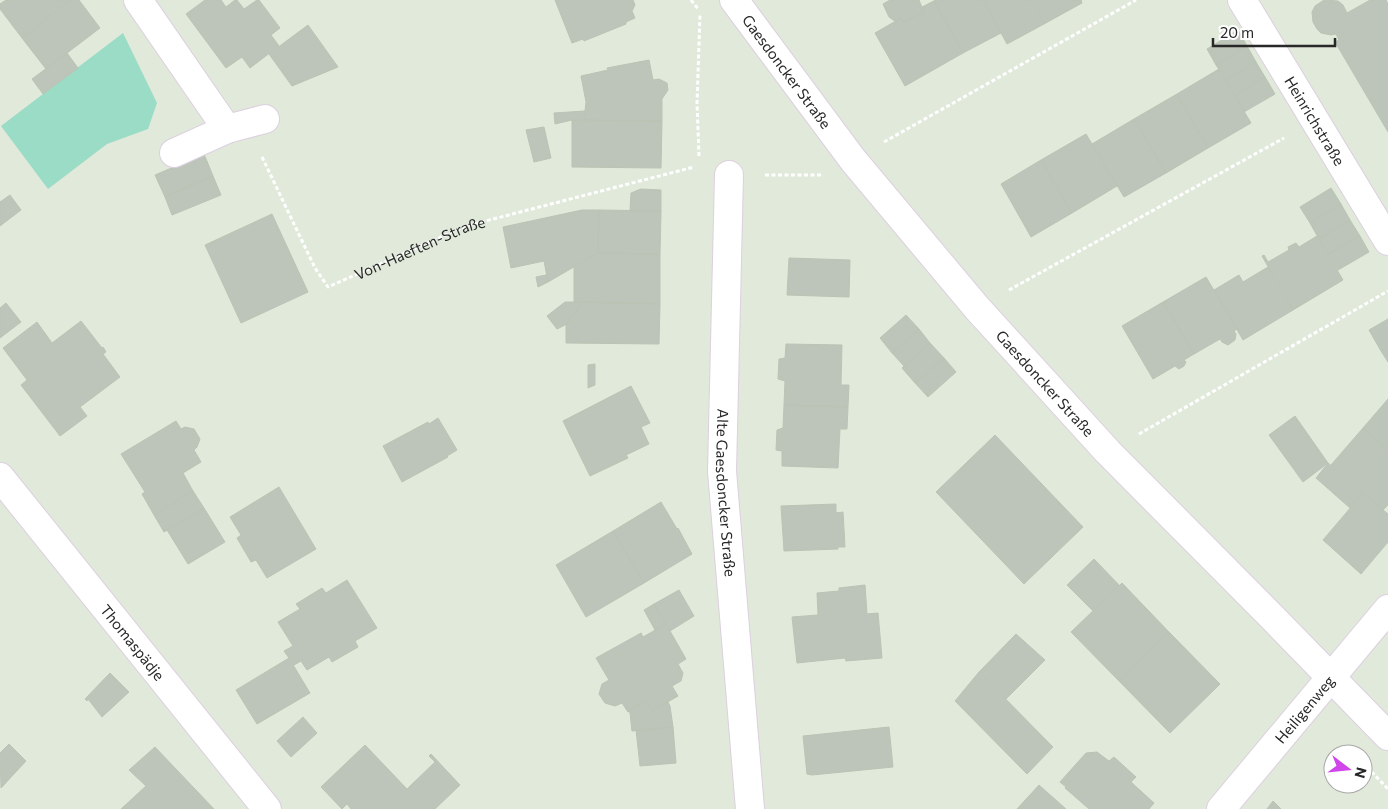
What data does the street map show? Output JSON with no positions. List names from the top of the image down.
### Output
{
  "streets": {
    "street": [
      "Gaesdoncker Straße",
      "Heinrichstraße",
      "Alte Gaesdoncker Straße",
      "Thomaspädje",
      "Heiligenweg"
    ],
    "path": ["Von-Haeften-Straße"]
  },
  "crossings": [
    ["Gaesdoncker Straße", "Heiligenweg"]
  ],
  "scale_bar": "20 m",
  "north": "right"
}
